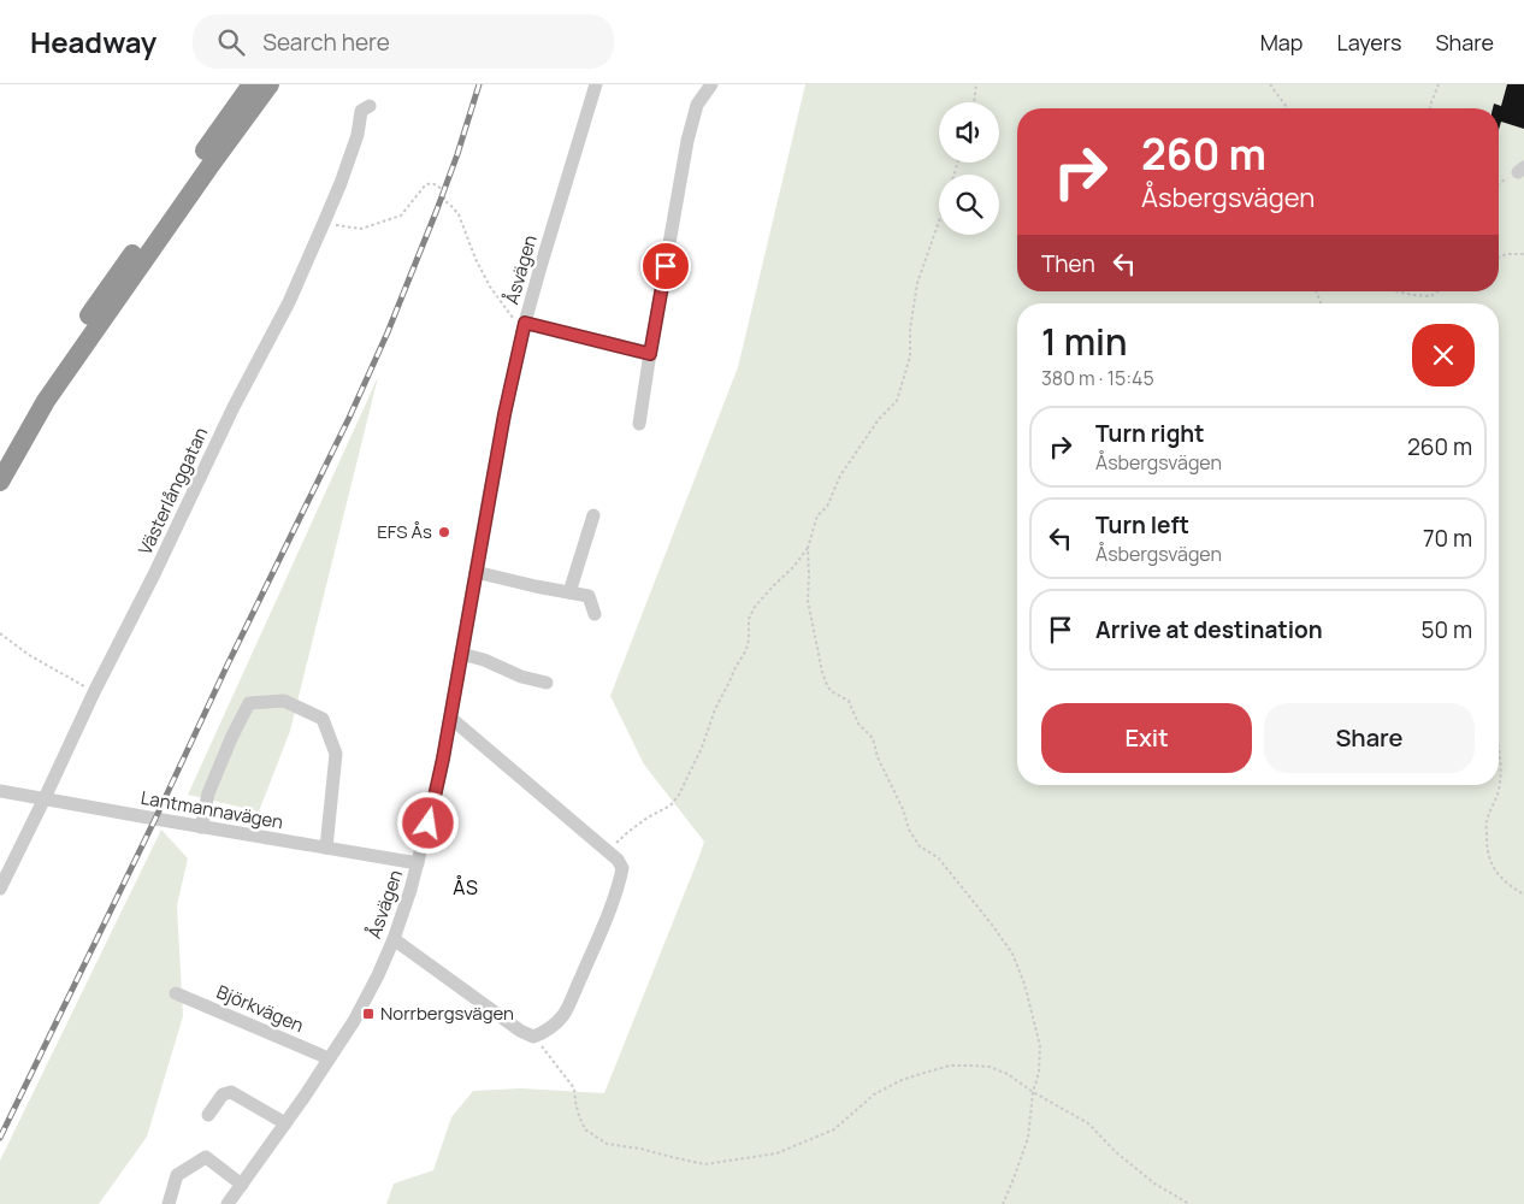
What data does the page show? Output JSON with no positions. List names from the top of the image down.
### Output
{
  "streets": {
    "street": [
      "Åsvägen",
      "Västerlånggatan",
      "Lantmannavägen",
      "Björkvägen"
    ]
  },
  "crossings": [
    ["Åsvägen", "Lantmannavägen"],
    ["Åsvägen", "Björkvägen"],
    ["Västerlånggatan", "Lantmannavägen"]
  ],
  "districts": ["ÅS"],
  "places": {
    "other": ["EFS Ås"],
    "transit": ["Norrbergsvägen"]
  },
  "page": {
    "header": "Headway",
    "search": "Search here",
    "nav": ["Map", "Layers", "Share"],
    "turn": ["260 m", "Åsbergsvägen"],
    "then": "Then",
    "heading": ["1 min", "380 m · 15:45"],
    "list": [
      {
        "name": "Turn right",
        "note": "Åsbergsvägen",
        "value": "260 m"
      },
      {
        "name": "Turn left",
        "note": "Åsbergsvägen",
        "value": "70 m"
      },
      {
        "name": "Arrive at destination",
        "value": "50 m"
      }
    ],
    "buttons": ["Exit", "Share"]
  }
}
